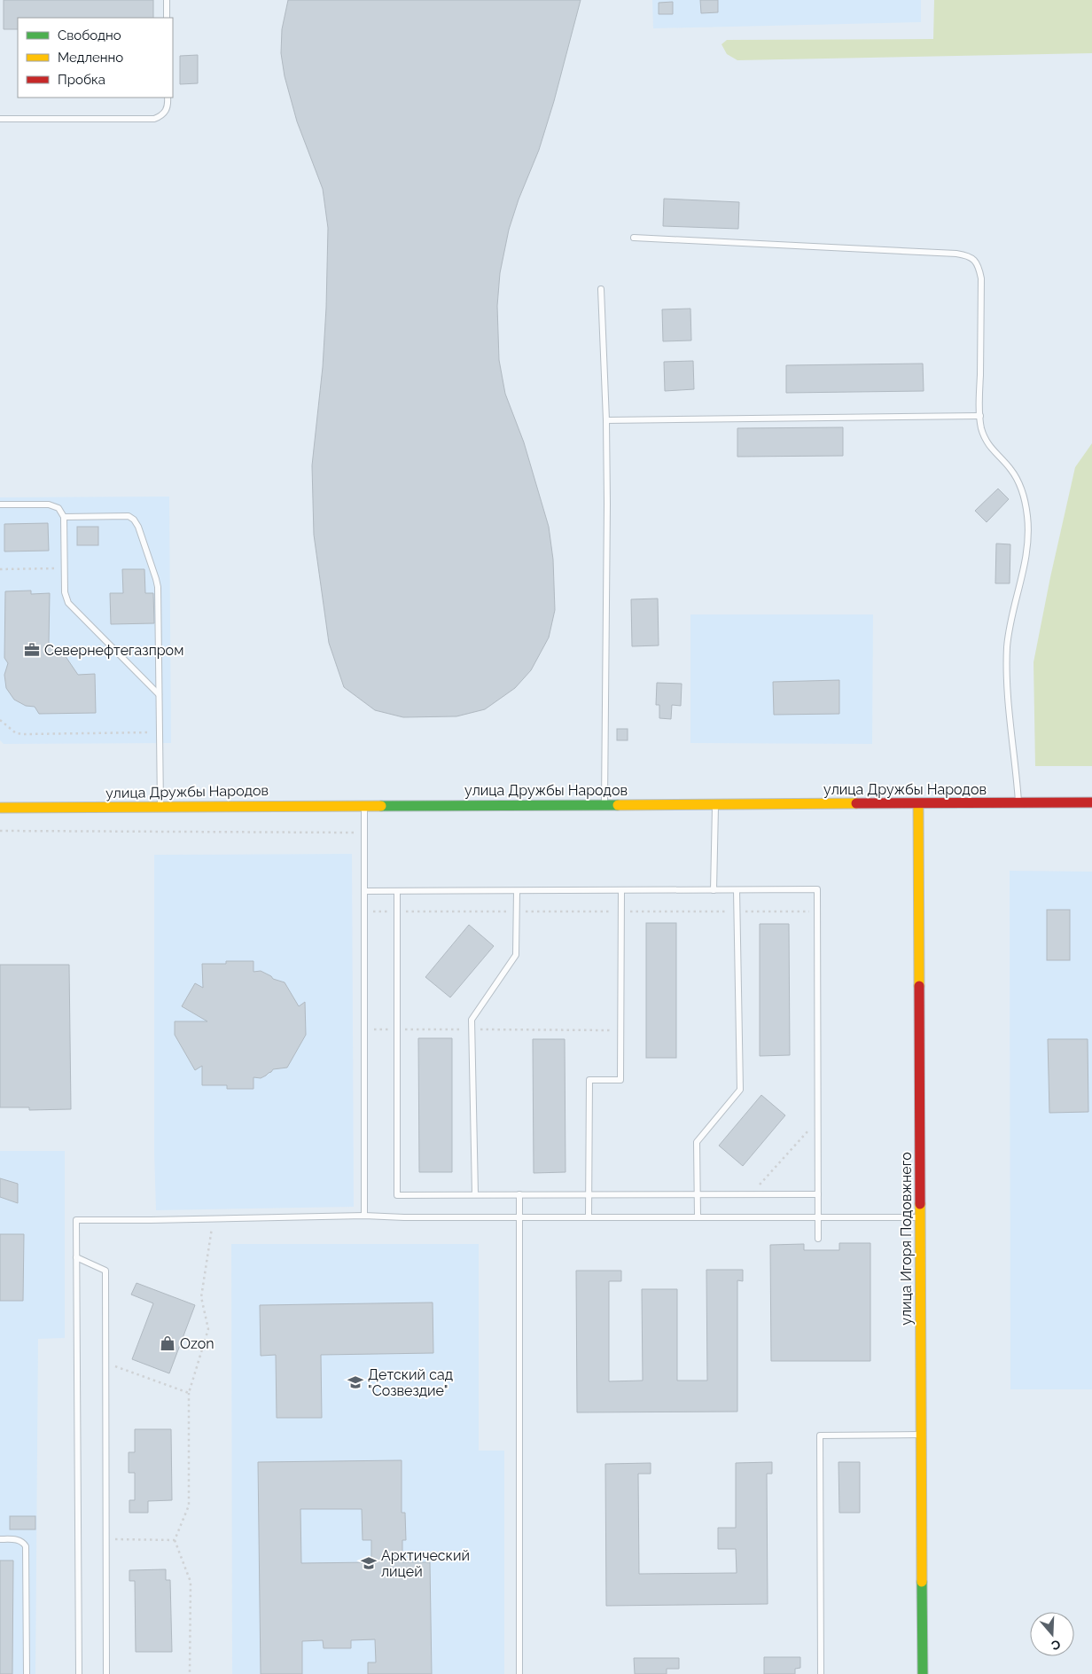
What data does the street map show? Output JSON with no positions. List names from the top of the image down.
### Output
{
  "streets": {
    "street": ["улица Дружбы Народов", "улица Игоря Подовжнего"]
  },
  "crossings": [
    ["улица Дружбы Народов", "улица Игоря Подовжнего"]
  ],
  "places": {
    "office": ["Севернефтегазпром"],
    "shop": ["Ozon"],
    "school or university": ["Детский сад \"Созвездие\"", "Арктический лицей"]
  },
  "legend": ["Свободно", "Медленно", "Пробка"],
  "north": "bottom"
}
